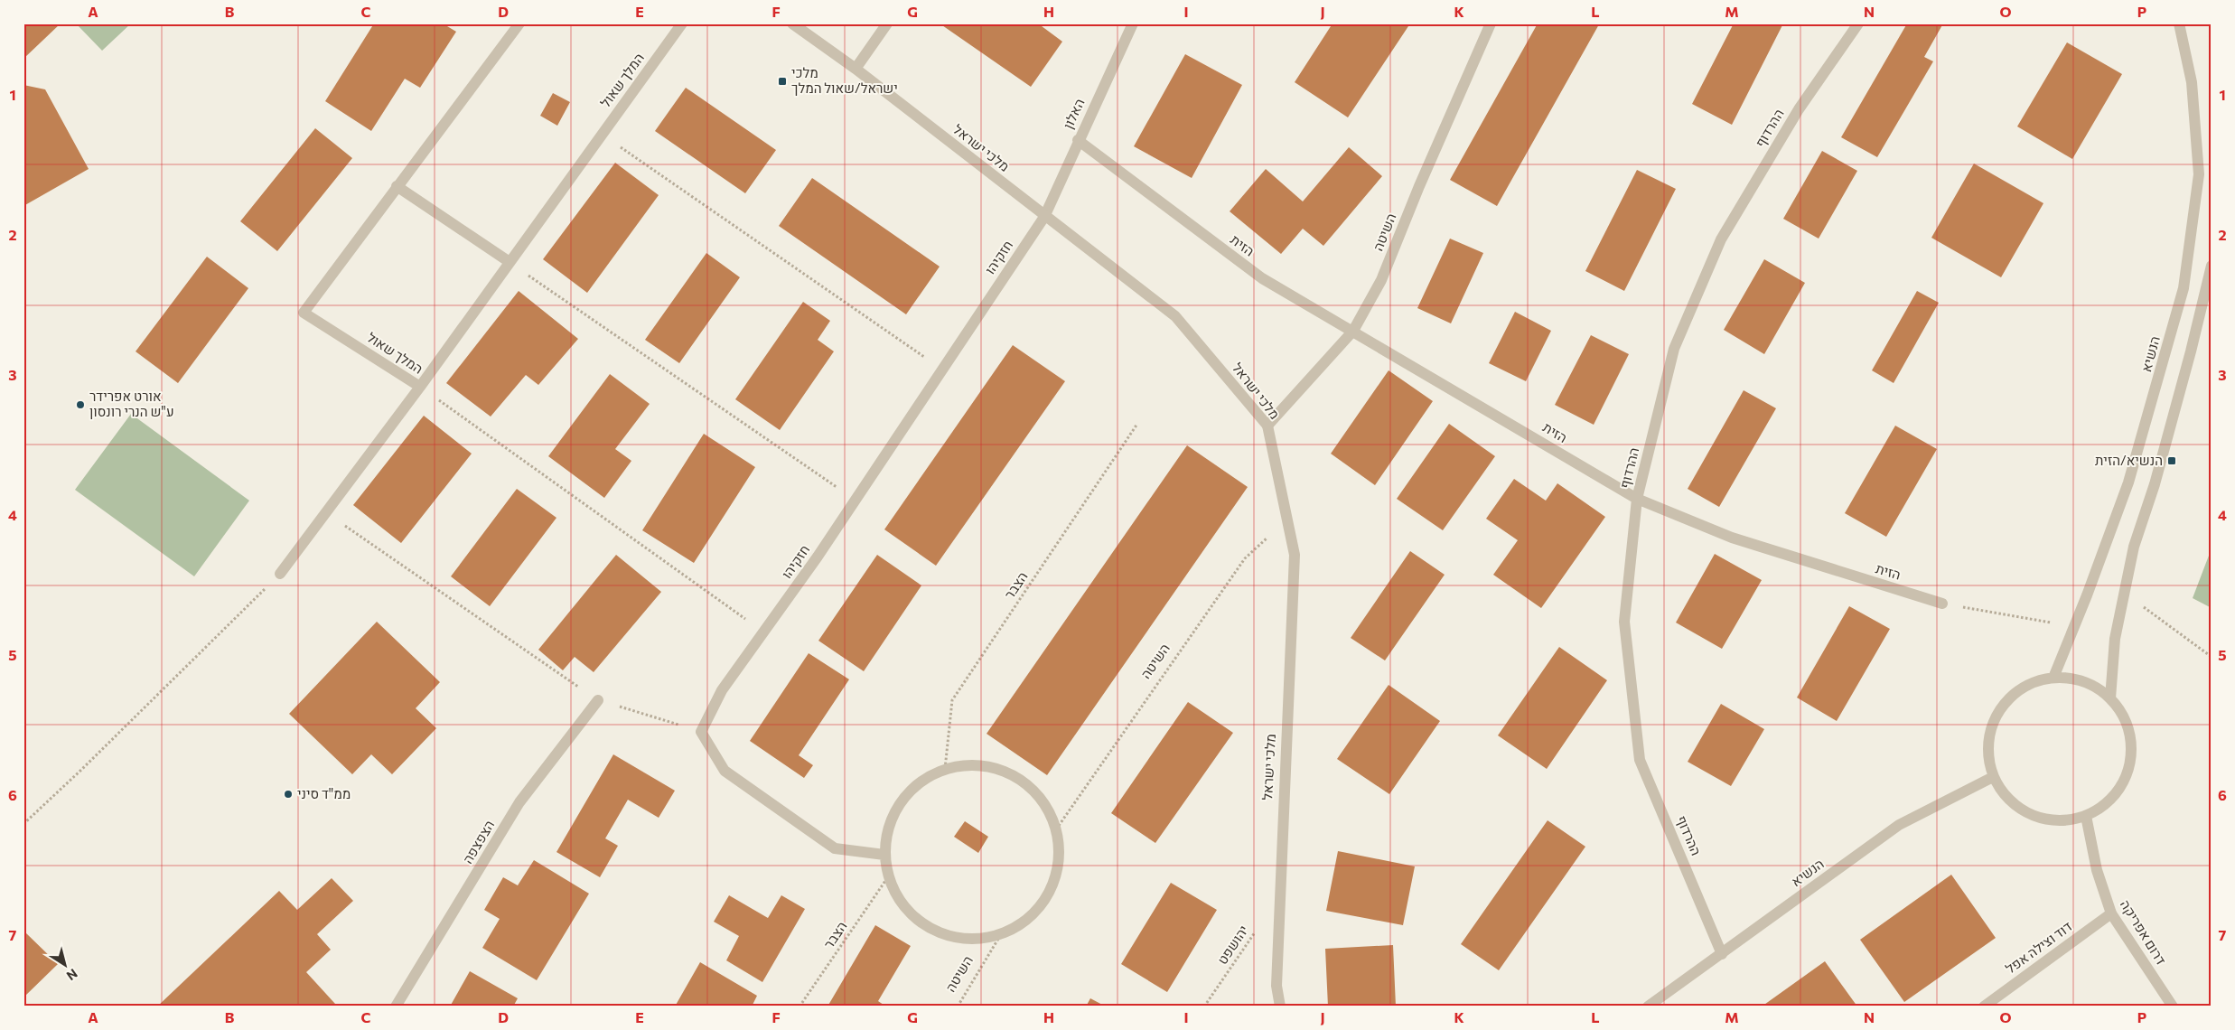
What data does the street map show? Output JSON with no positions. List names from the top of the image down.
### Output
{
  "streets": {
    "street": [
      "המלך שאול",
      "האלון",
      "ההרדוף",
      "מלכי ישראל",
      "השיטה",
      "הזית",
      "חזקיהו",
      "הנשיא",
      "הצפצפה",
      "דרום אפריקה",
      "דוד וצילה אפל"
    ],
    "path": ["הצבר", "יהושפט"]
  },
  "crossings": [
    ["האלון", "מלכי ישראל"],
    ["האלון", "הזית"],
    ["האלון", "חזקיהו"],
    ["ההרדוף", "הזית"],
    ["ההרדוף", "הנשיא"],
    ["מלכי ישראל", "השיטה"],
    ["מלכי ישראל", "חזקיהו"],
    ["מלכי ישראל", "יהושפט"],
    ["השיטה", "הזית"],
    ["הנשיא", "דרום אפריקה"],
    ["דרום אפריקה", "דוד וצילה אפל"]
  ],
  "places": {
    "transit": ["מלכי ישראל/שאול המלך", "הנשיא/הזית"],
    "other": ["אורט אפרידר ע\"ש הנרי רונסון", "ממ\"ד סיני"]
  },
  "north": "bottom right",
  "grid": {
    "columns": [
      "A",
      "B",
      "C",
      "D",
      "E",
      "F",
      "G",
      "H",
      "I",
      "J",
      "K",
      "L",
      "M",
      "N",
      "O",
      "P"
    ],
    "rows": [
      "1",
      "2",
      "3",
      "4",
      "5",
      "6",
      "7"
    ]
  }
}
